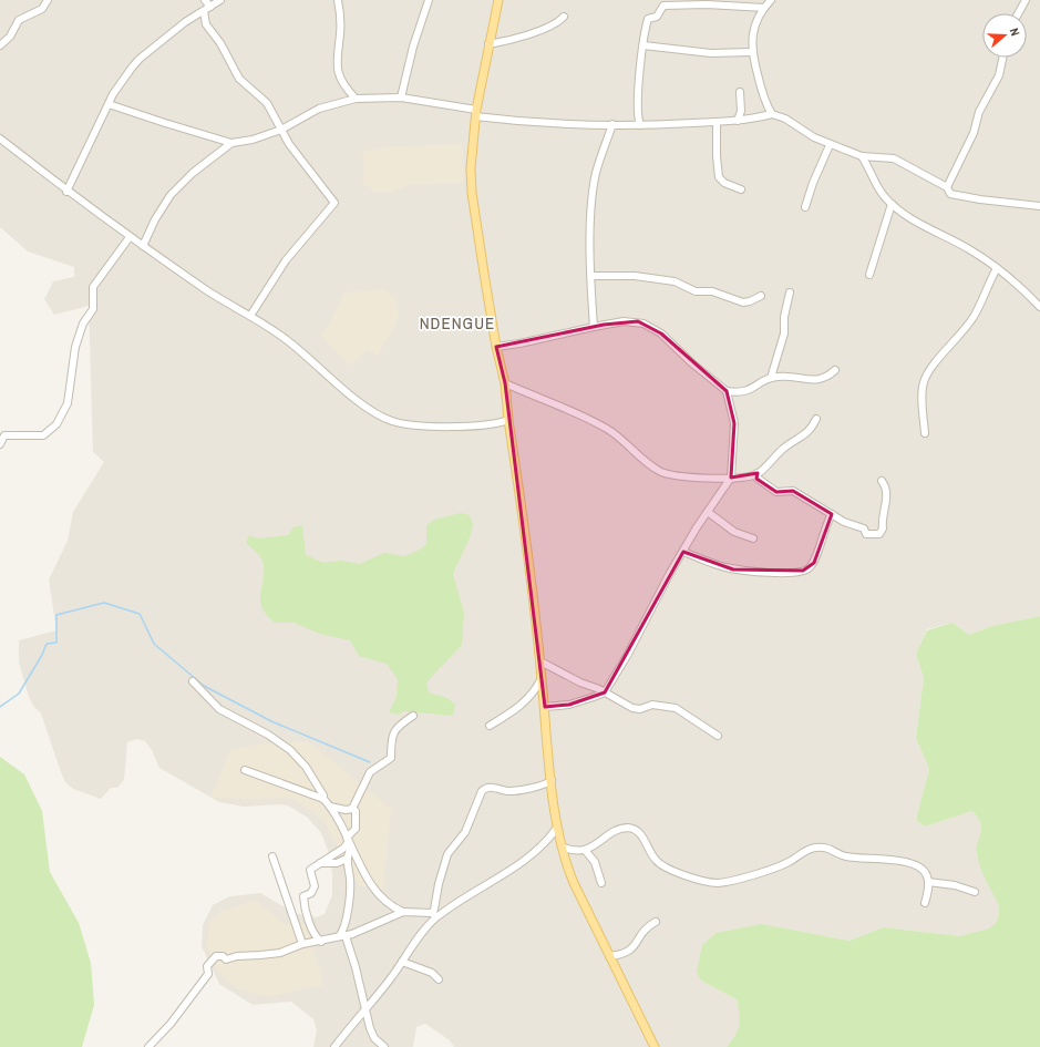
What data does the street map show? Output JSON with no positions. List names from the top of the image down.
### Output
{
  "districts": ["NDENGUE"],
  "north": "right"
}
